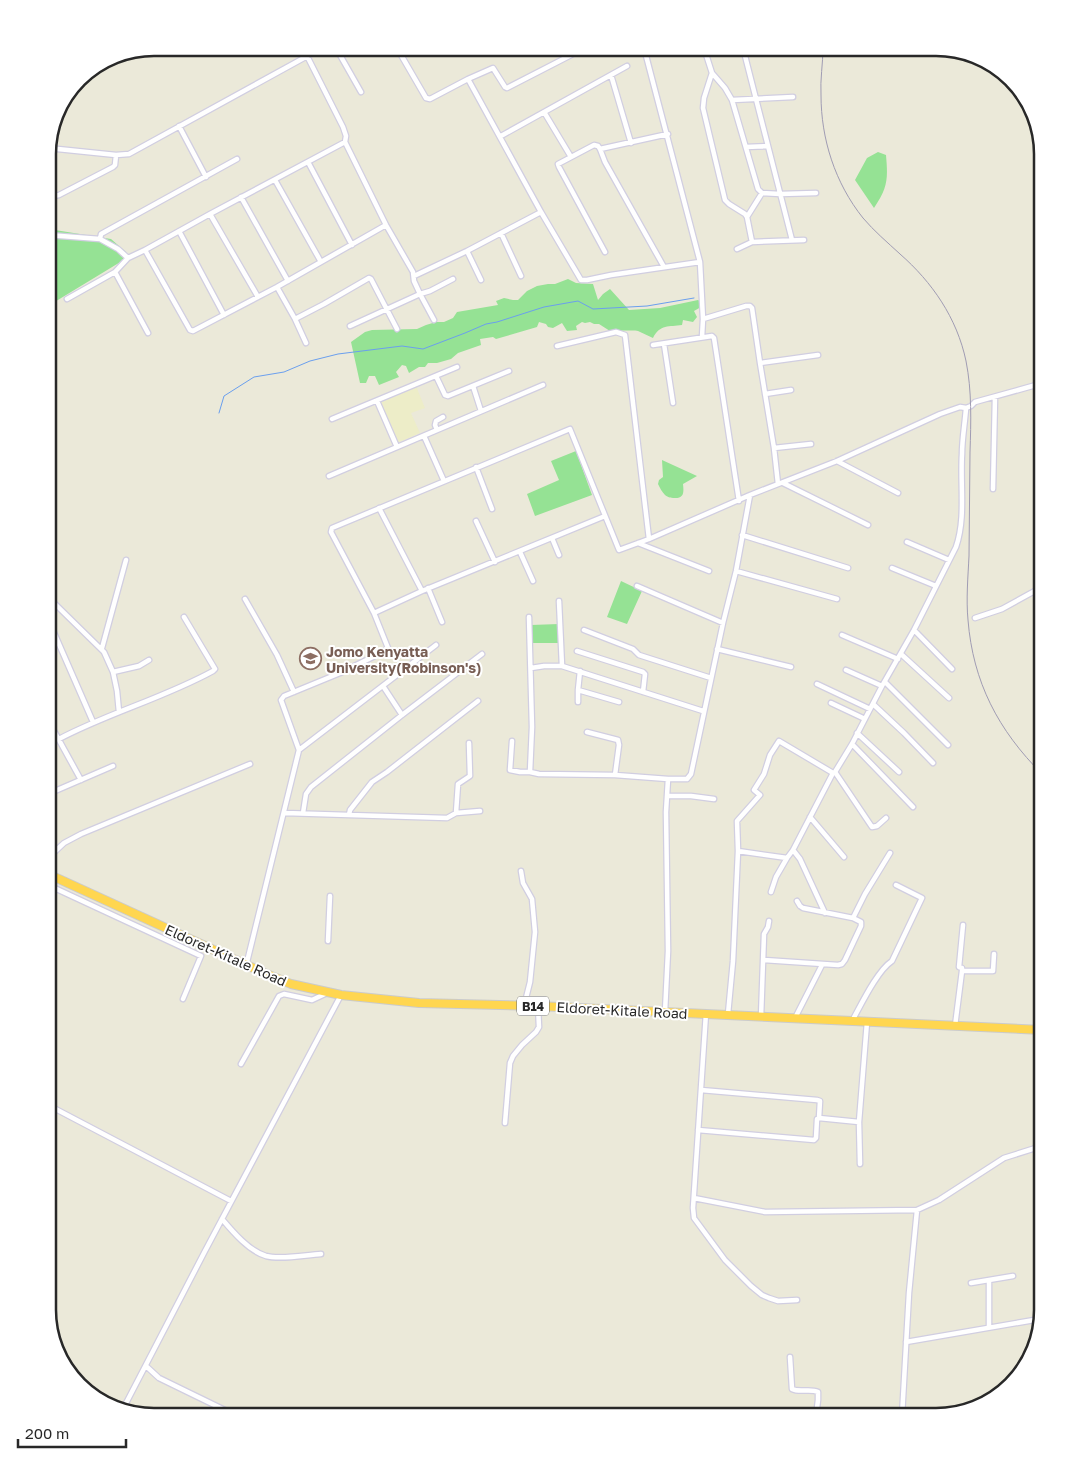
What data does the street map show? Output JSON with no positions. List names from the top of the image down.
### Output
{
  "streets": {
    "highway": ["Eldoret-Kitale Road", "B14"]
  },
  "places": {
    "school or university": ["Jomo Kenyatta University(Robinson's)"]
  },
  "scale_bar": "200 m"
}
